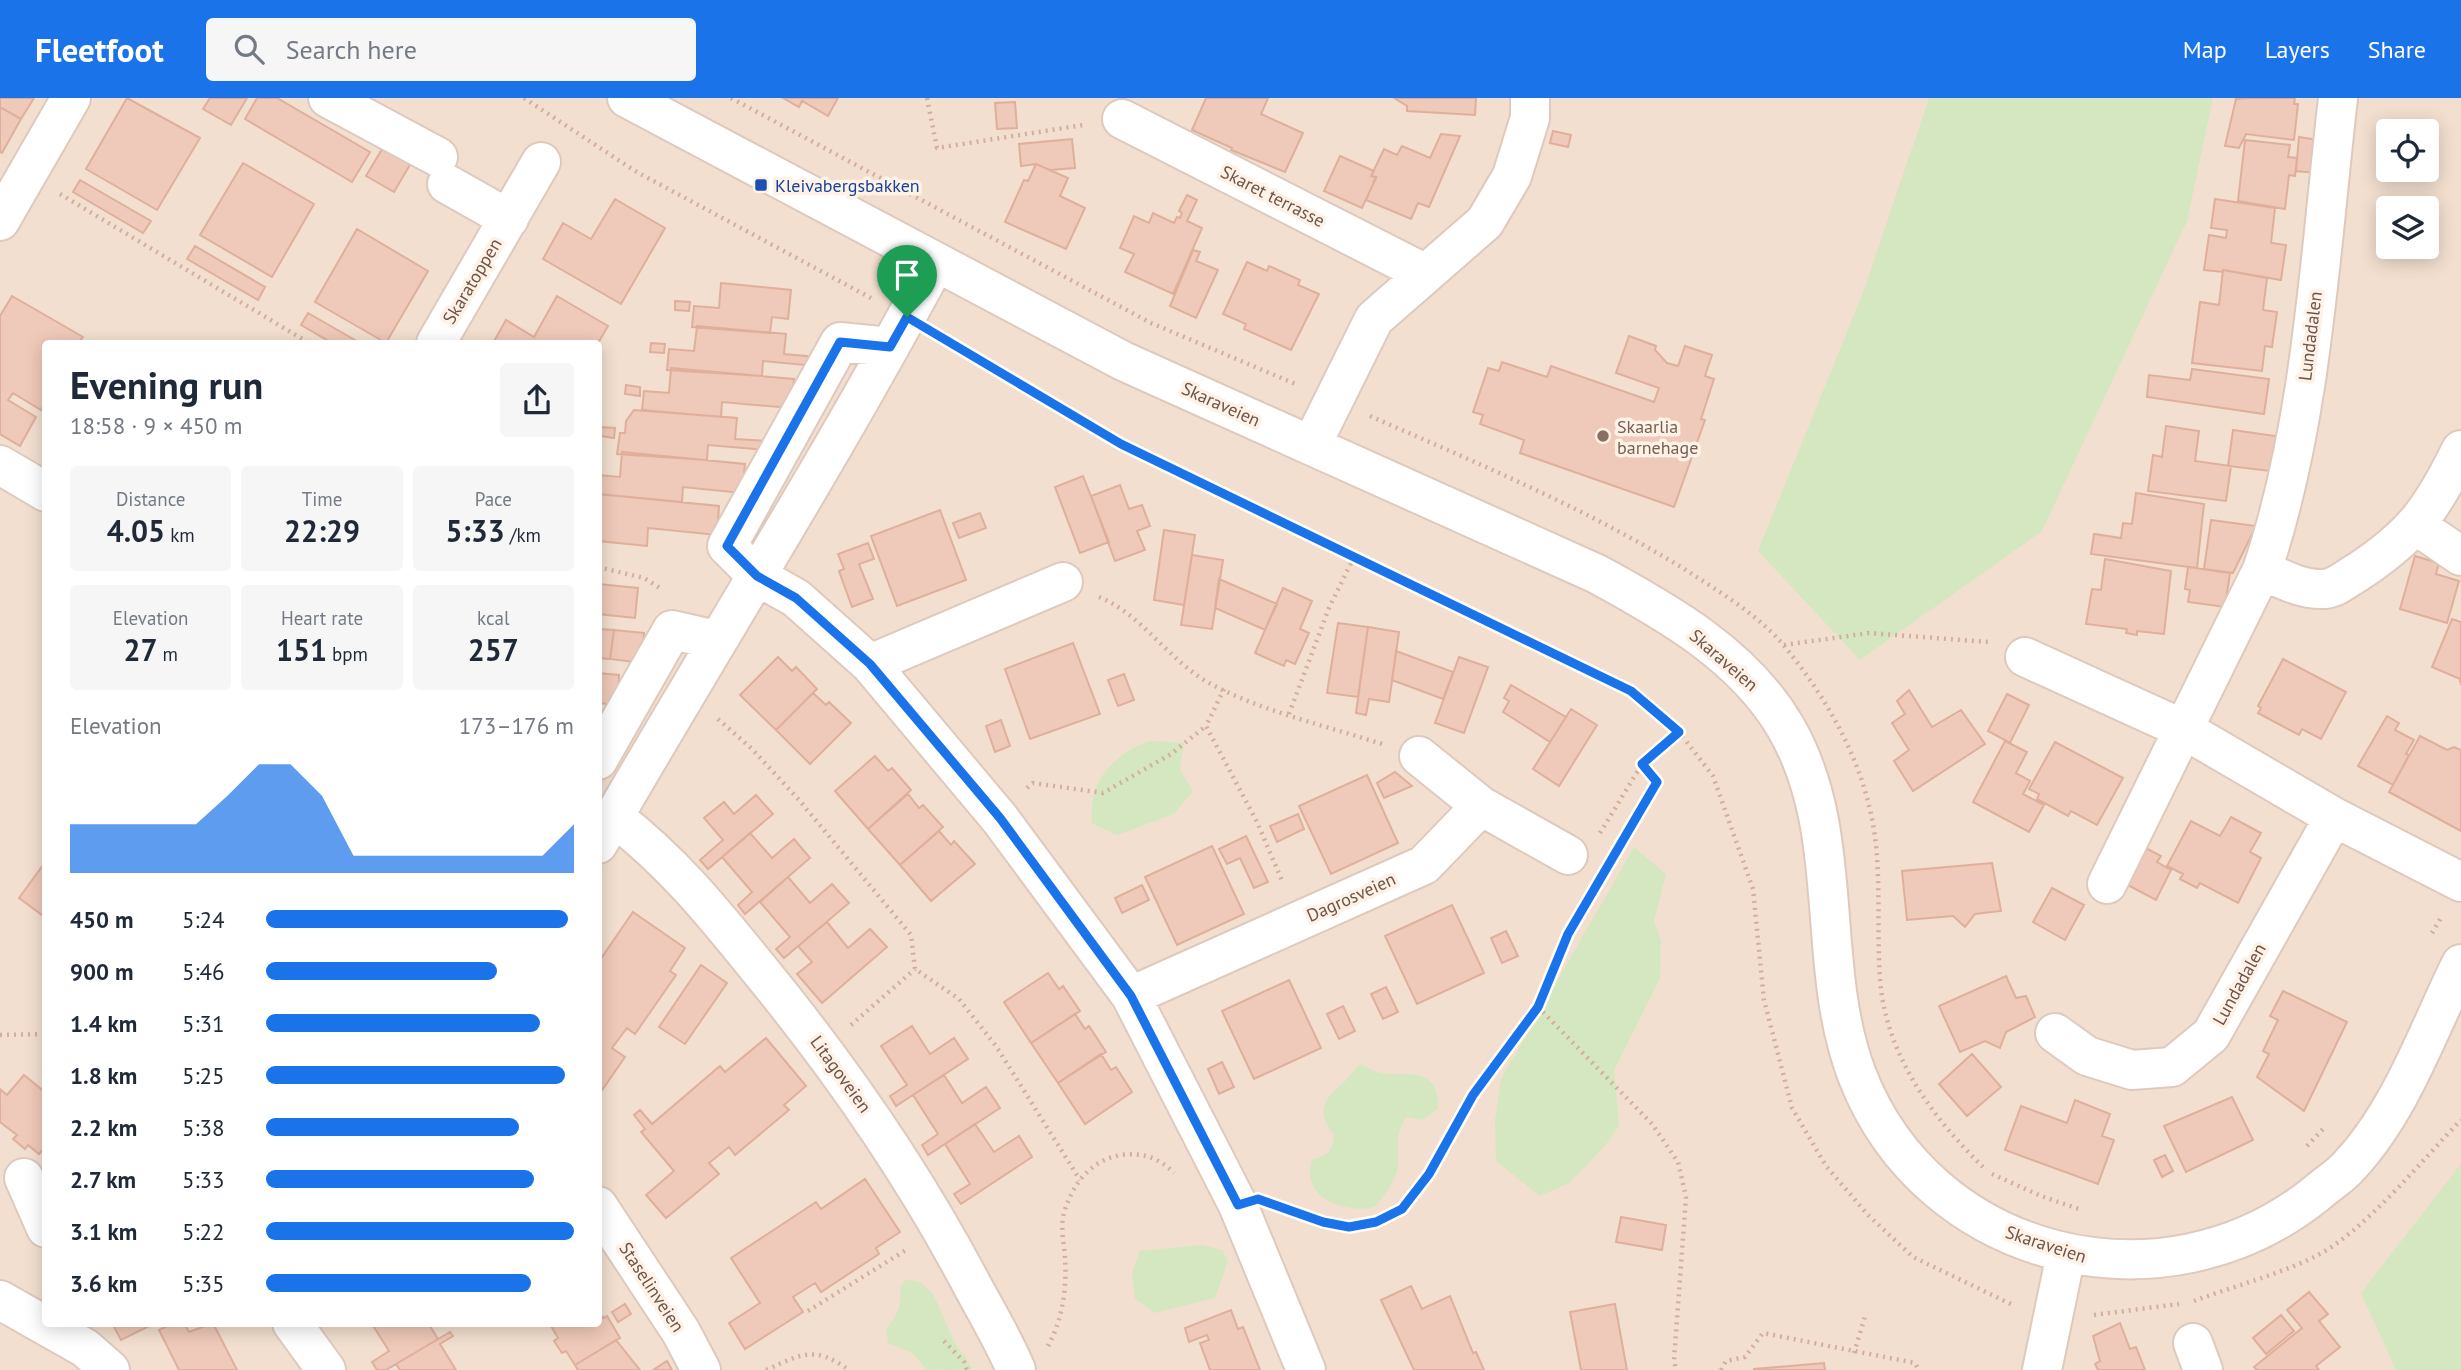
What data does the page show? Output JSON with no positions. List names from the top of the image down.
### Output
{
  "streets": {
    "street": [
      "Skaret terrasse",
      "Skaratoppen",
      "Lundadalen",
      "Skaraveien",
      "Dagrosveien",
      "Litagoveien",
      "Staselinveien"
    ]
  },
  "places": {
    "transit": ["Kleivabergsbakken"],
    "other": ["Skaarlia barnehage"]
  },
  "page": {
    "header": "Fleetfoot",
    "search": "Search here",
    "nav": ["Map", "Layers", "Share"],
    "heading": ["Evening run", "18:58 · 9 × 450 m"],
    "stats": [
      ["Distance", "4.05 km"],
      ["Time", "22:29"],
      ["Pace", "5:33 /km"],
      ["Elevation", "27 m"],
      ["Heart rate", "151 bpm"],
      ["kcal", "257"]
    ],
    "chart": ["Elevation", "173–176 m"],
    "list": [
      {
        "name": "450 m",
        "note": "5:24"
      },
      {
        "name": "900 m",
        "note": "5:46"
      },
      {
        "name": "1.4 km",
        "note": "5:31"
      },
      {
        "name": "1.8 km",
        "note": "5:25"
      },
      {
        "name": "2.2 km",
        "note": "5:38"
      },
      {
        "name": "2.7 km",
        "note": "5:33"
      },
      {
        "name": "3.1 km",
        "note": "5:22"
      },
      {
        "name": "3.6 km",
        "note": "5:35"
      }
    ]
  }
}
